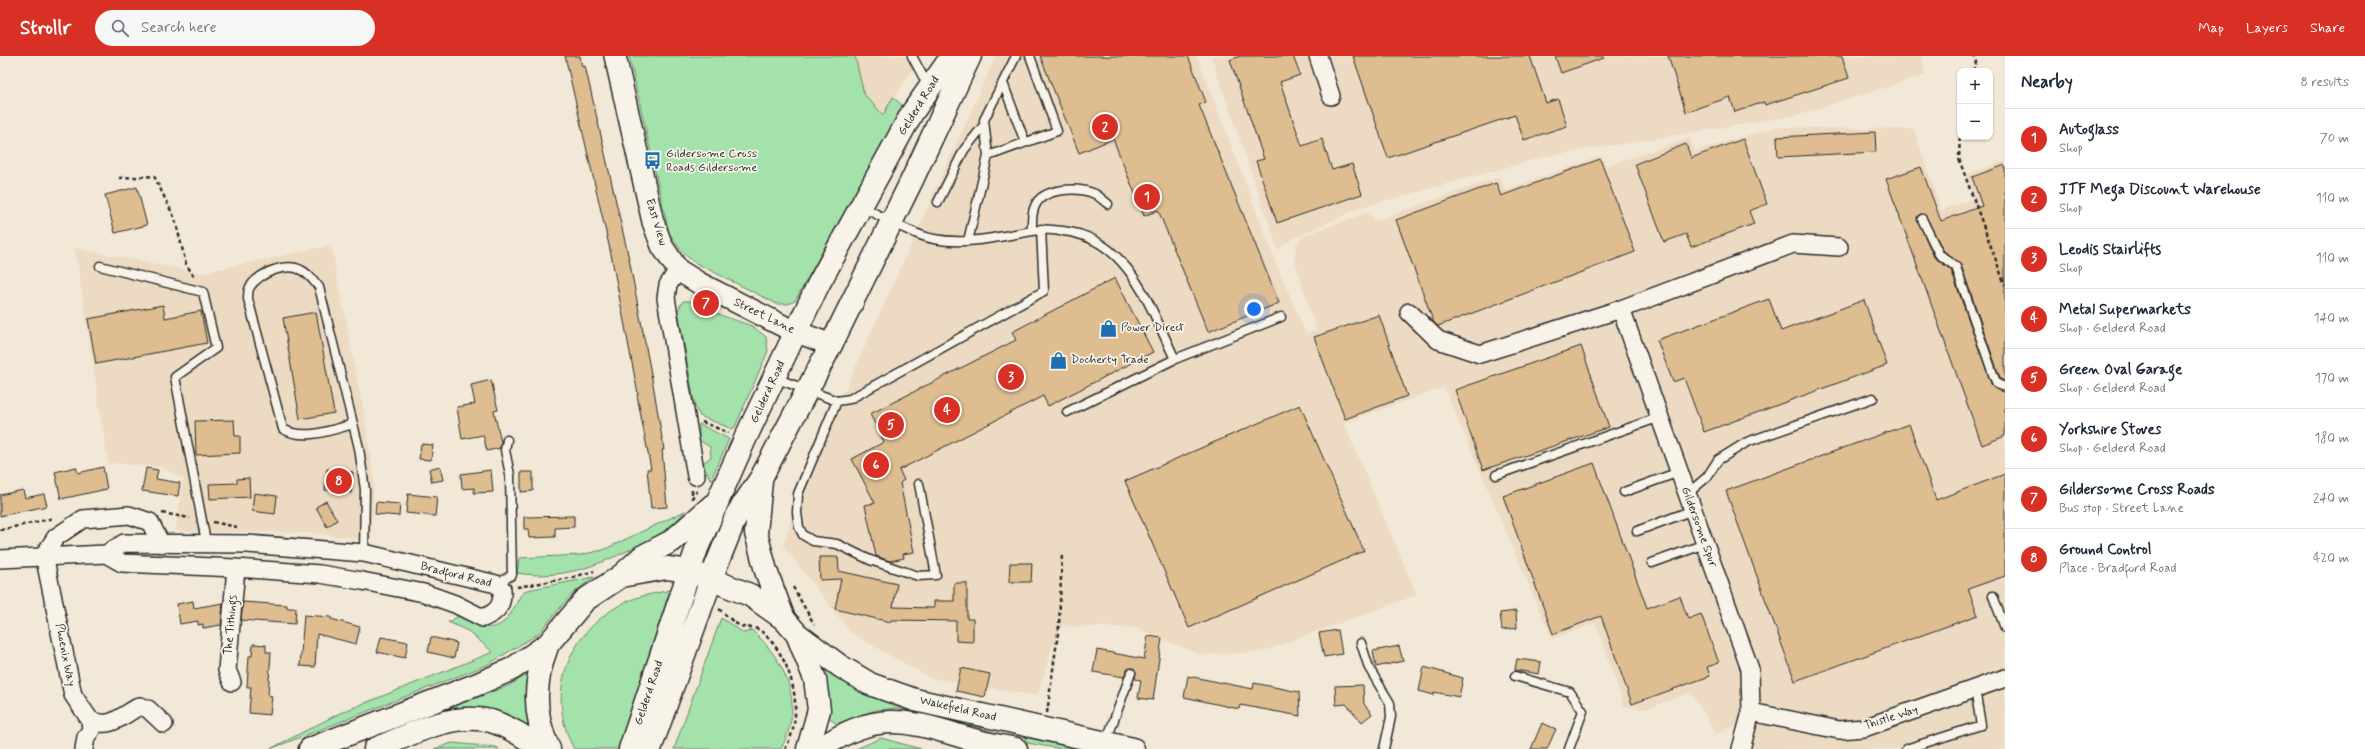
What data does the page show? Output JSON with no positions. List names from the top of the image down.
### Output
{
  "streets": {
    "main road": ["Gelderd Road", "Wakefield Road"],
    "street": [
      "East View",
      "Street Lane",
      "Gildersome Spur",
      "Bradford Road",
      "The Tithings",
      "Phoenix Way",
      "Thistle Way"
    ]
  },
  "crossings": [
    ["Gelderd Road", "Street Lane"],
    ["Gelderd Road", "Wakefield Road"],
    ["East View", "Street Lane"],
    ["Gildersome Spur", "Thistle Way"],
    ["Bradford Road", "The Tithings"]
  ],
  "places": {
    "bus stop": ["Gildersome Cross Roads Gildersome"],
    "shop": ["Power Direct", "Docherty Trade"]
  },
  "page": {
    "header": "Strollr",
    "search": "Search here",
    "nav": ["Map", "Layers", "Share"],
    "heading": ["Nearby", "8 results"],
    "map_buttons": ["+", "−"],
    "list": [
      {
        "mark": "1",
        "name": "Autoglass",
        "note": "Shop",
        "value": "70 m"
      },
      {
        "mark": "2",
        "name": "JTF Mega Discount Warehouse",
        "note": "Shop",
        "value": "110 m"
      },
      {
        "mark": "3",
        "name": "Leodis Stairlifts",
        "note": "Shop",
        "value": "110 m"
      },
      {
        "mark": "4",
        "name": "Metal Supermarkets",
        "note": "Shop · Gelderd Road",
        "value": "140 m"
      },
      {
        "mark": "5",
        "name": "Green Oval Garage",
        "note": "Shop · Gelderd Road",
        "value": "170 m"
      },
      {
        "mark": "6",
        "name": "Yorkshire Stoves",
        "note": "Shop · Gelderd Road",
        "value": "180 m"
      },
      {
        "mark": "7",
        "name": "Gildersome Cross Roads",
        "note": "Bus stop · Street Lane",
        "value": "240 m"
      },
      {
        "mark": "8",
        "name": "Ground Control",
        "note": "Place · Bradford Road",
        "value": "420 m"
      }
    ],
    "pins": [
      "2",
      "1",
      "7",
      "3",
      "4",
      "5",
      "6",
      "8"
    ]
  }
}
